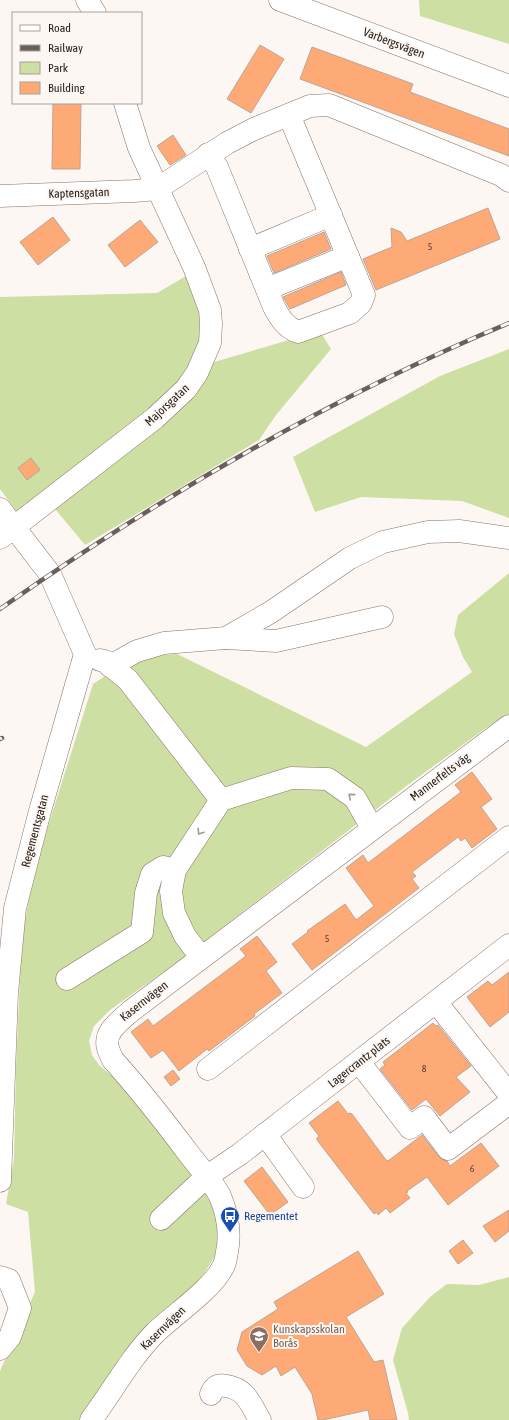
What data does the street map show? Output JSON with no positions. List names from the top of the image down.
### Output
{
  "streets": {
    "street": [
      "Varbergsvägen",
      "Kaptensgatan",
      "Majorsgatan",
      "Mannerfelts väg",
      "Regementsgatan",
      "Kasernvägen",
      "Lagercrantz plats"
    ]
  },
  "crossings": [
    ["Kaptensgatan", "Majorsgatan"],
    ["Mannerfelts väg", "Kasernvägen"],
    ["Kasernvägen", "Lagercrantz plats"]
  ],
  "places": {
    "bus stop": ["Regementet"],
    "school or university": ["Kunskapsskolan Borås"]
  },
  "house_numbers": [
    "5",
    "5",
    "8",
    "6"
  ],
  "legend": [
    "Road",
    "Railway",
    "Park",
    "Building"
  ]
}
